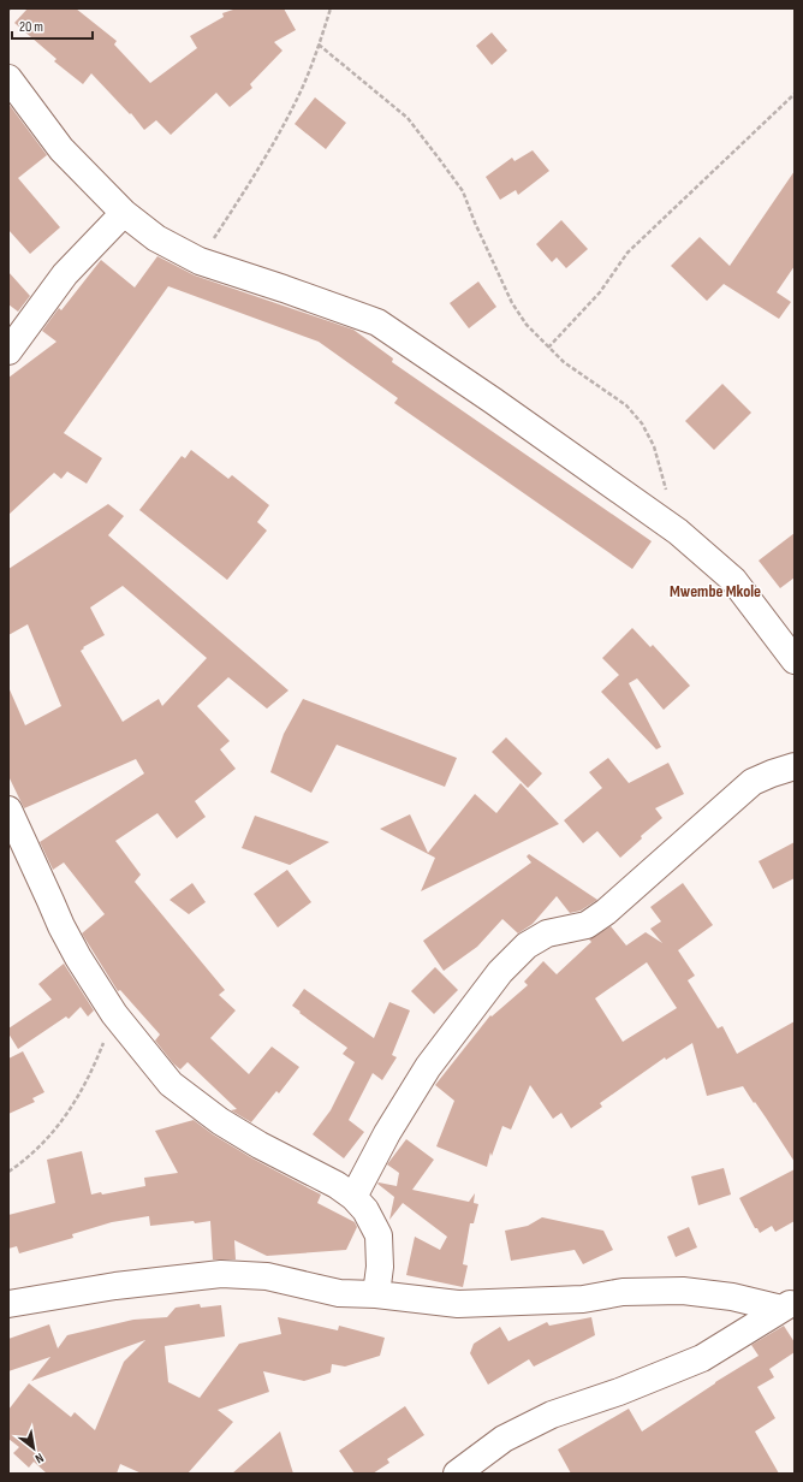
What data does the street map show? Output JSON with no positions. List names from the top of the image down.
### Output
{
  "districts": ["Mwembe Mkole"],
  "scale_bar": "20 m",
  "north": "bottom right"
}
